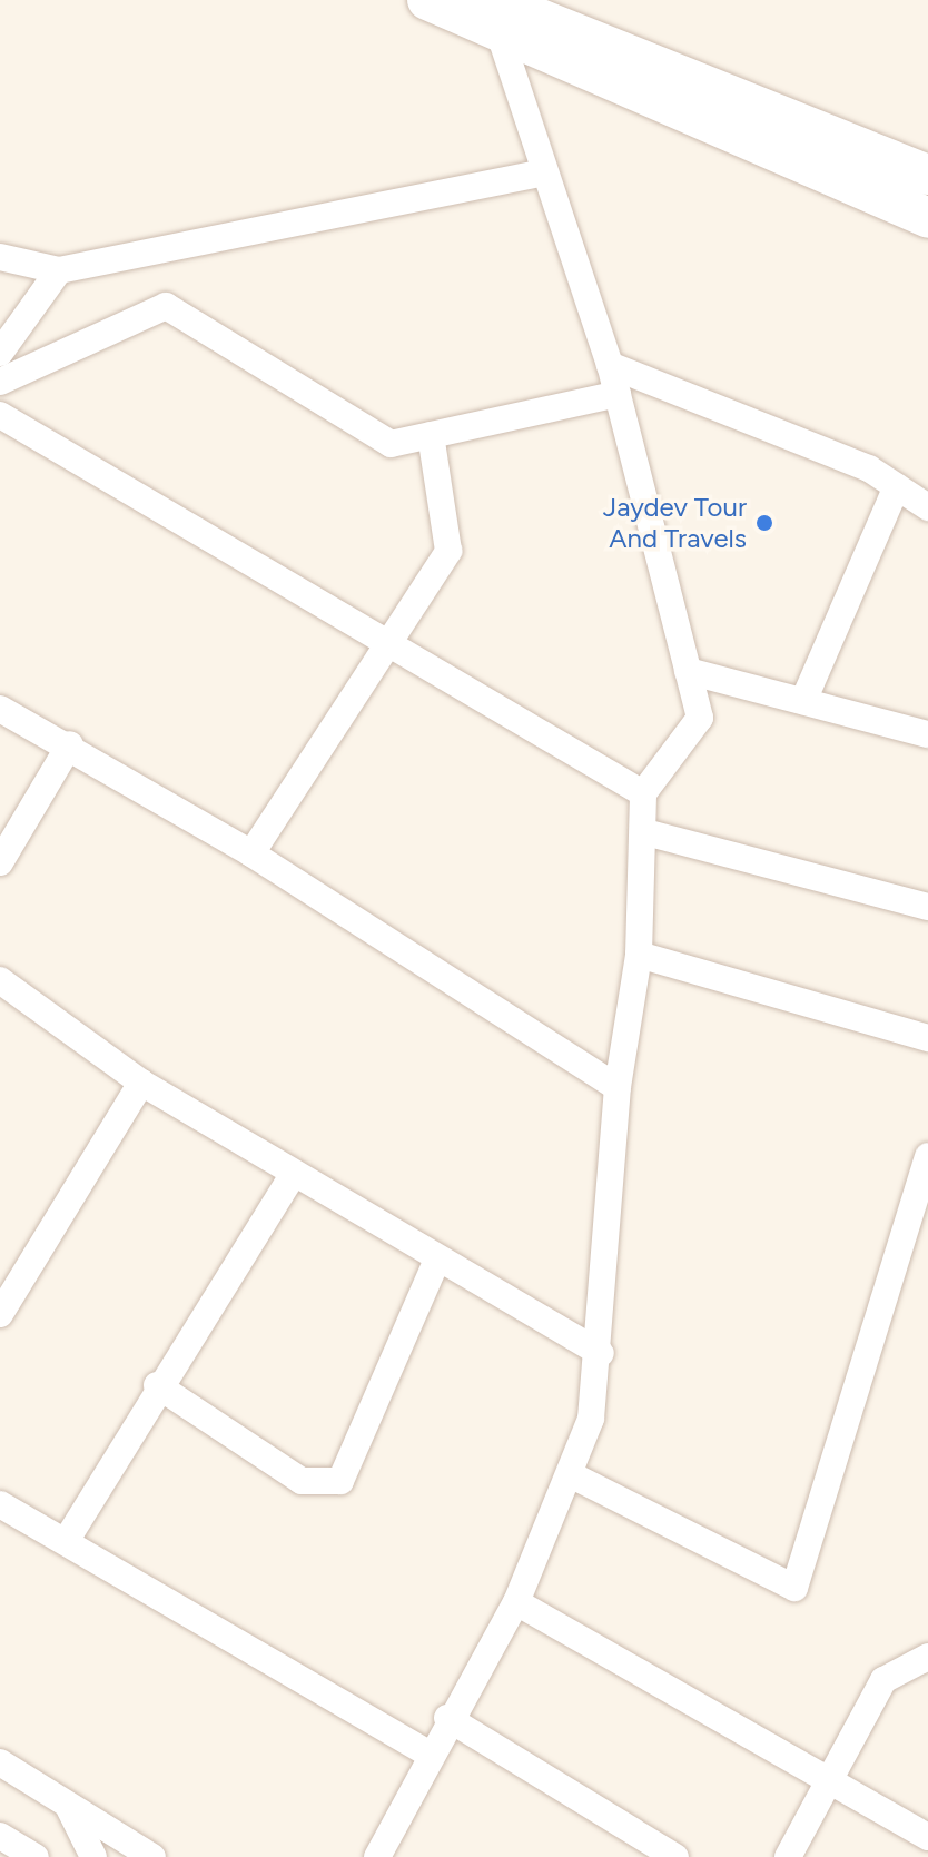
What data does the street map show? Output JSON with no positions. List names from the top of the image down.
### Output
{
  "places": ["Jaydev Tour And Travels"]
}
